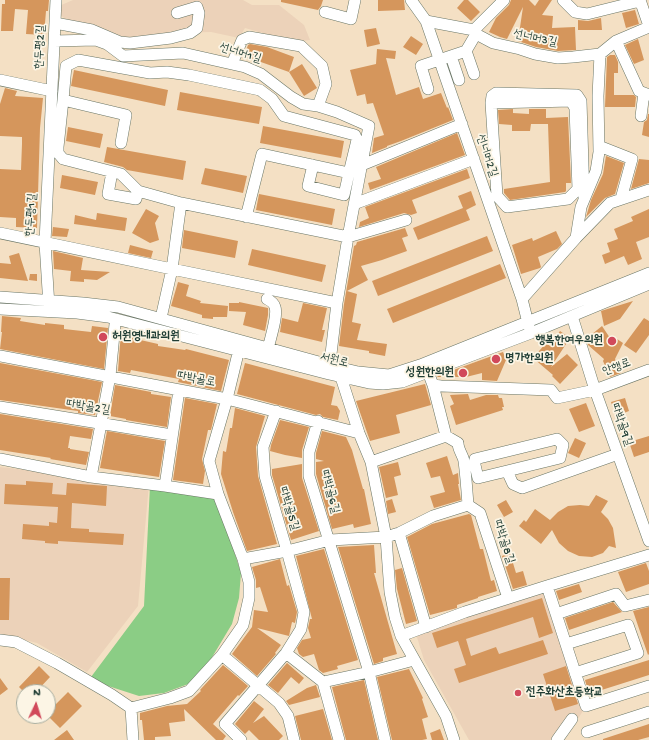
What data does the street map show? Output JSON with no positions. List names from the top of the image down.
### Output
{
  "streets": {
    "street": [
      "선너머3길",
      "한두평2길",
      "선너머1길",
      "선너머2길",
      "한두평1길",
      "서원로",
      "안행로",
      "따박골로",
      "따박골2길",
      "따박골9길",
      "따박골6길",
      "따박골5길",
      "따박골8길"
    ]
  },
  "crossings": [
    ["한두평2길", "선너머1길"],
    ["한두평2길", "한두평1길"],
    ["선너머1길", "서원로"],
    ["선너머2길", "서원로"],
    ["서원로", "따박골9길"],
    ["안행로", "따박골9길"],
    ["따박골로", "따박골5길"]
  ],
  "places": [
    "허원영내과의원",
    "행복한여우의원",
    "명가한의원",
    "성원한의원",
    "전주화산초등학교"
  ],
  "north": "top"
}
